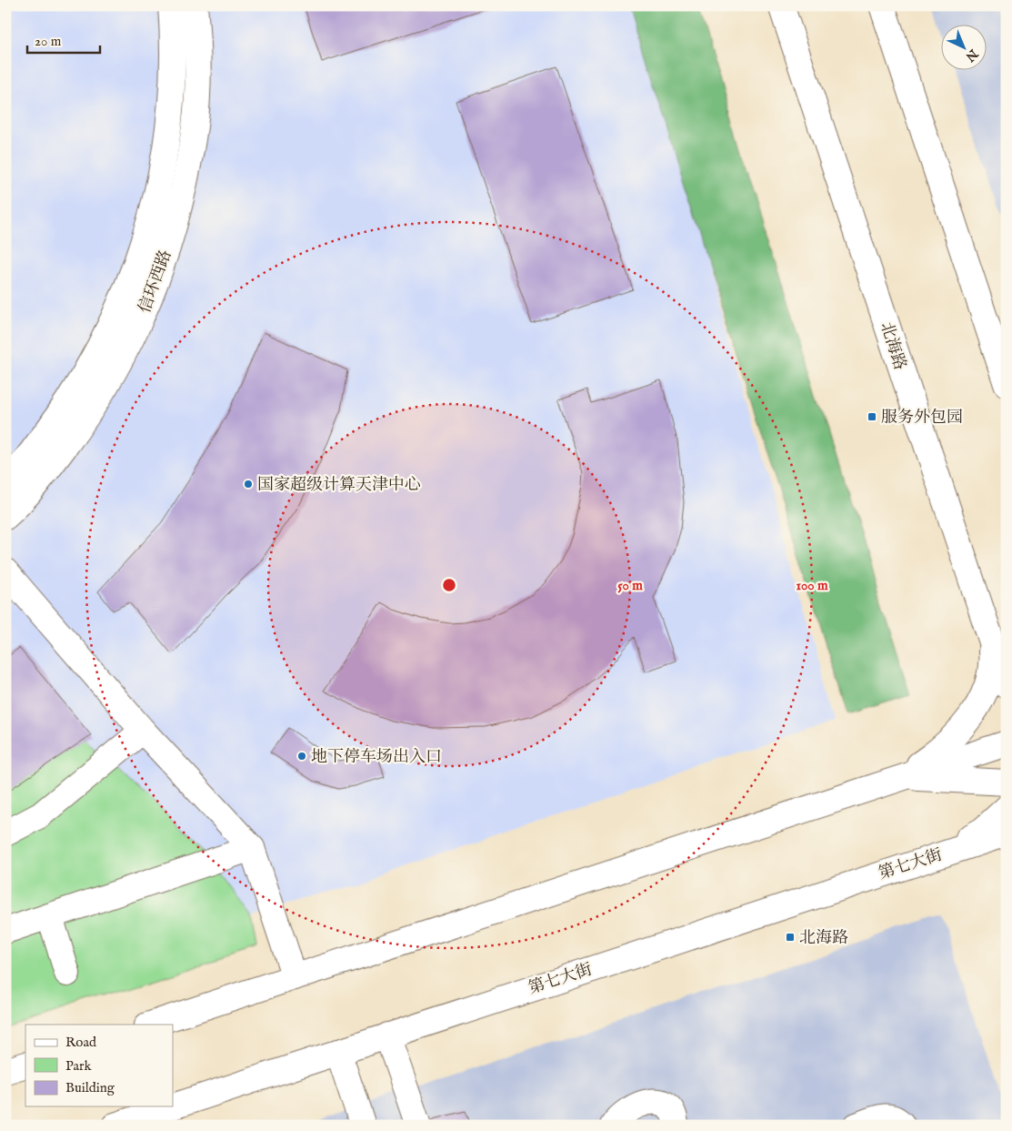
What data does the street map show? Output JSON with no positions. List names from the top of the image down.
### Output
{
  "streets": {
    "main road": ["信环西路", "北海路", "第七大街"]
  },
  "places": {
    "transit": ["服务外包园", "北海路"],
    "other": ["国家超级计算天津中心", "地下停车场出入口"]
  },
  "legend": ["Road", "Park", "Building"],
  "scale_bar": "20 m",
  "north": "bottom right",
  "rings": ["50 m", "100 m"]
}
